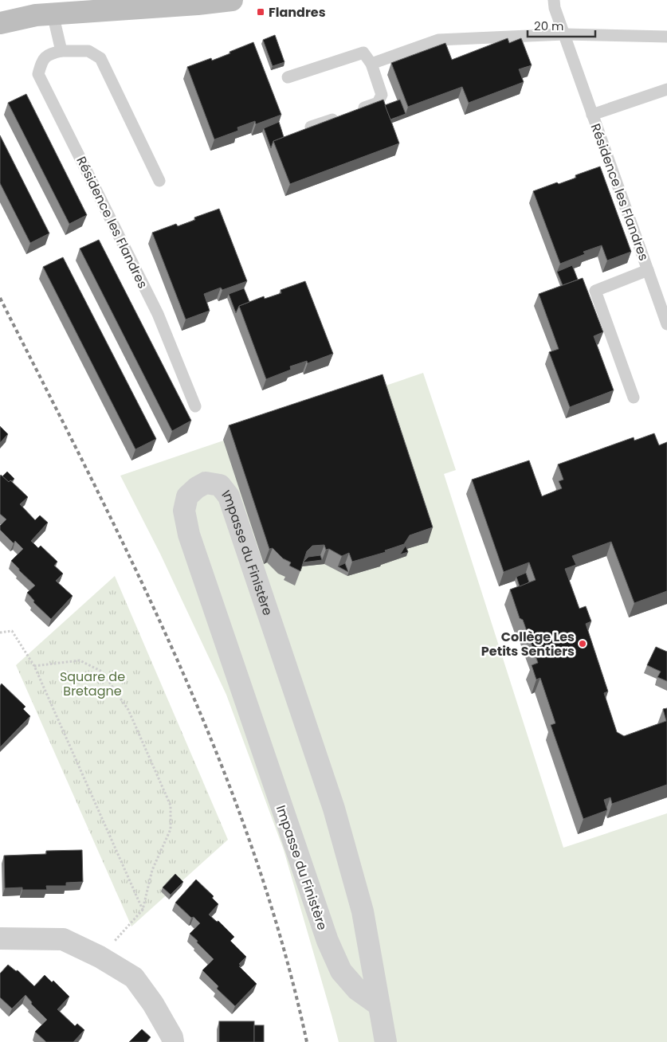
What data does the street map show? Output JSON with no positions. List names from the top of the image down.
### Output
{
  "streets": {
    "street": ["Impasse du Finistère"],
    "lane": ["Résidence les Flandres"]
  },
  "parks": ["Square de Bretagne"],
  "places": {
    "transit": ["Flandres"],
    "other": ["Collège Les Petits Sentiers"]
  },
  "scale_bar": "20 m"
}
